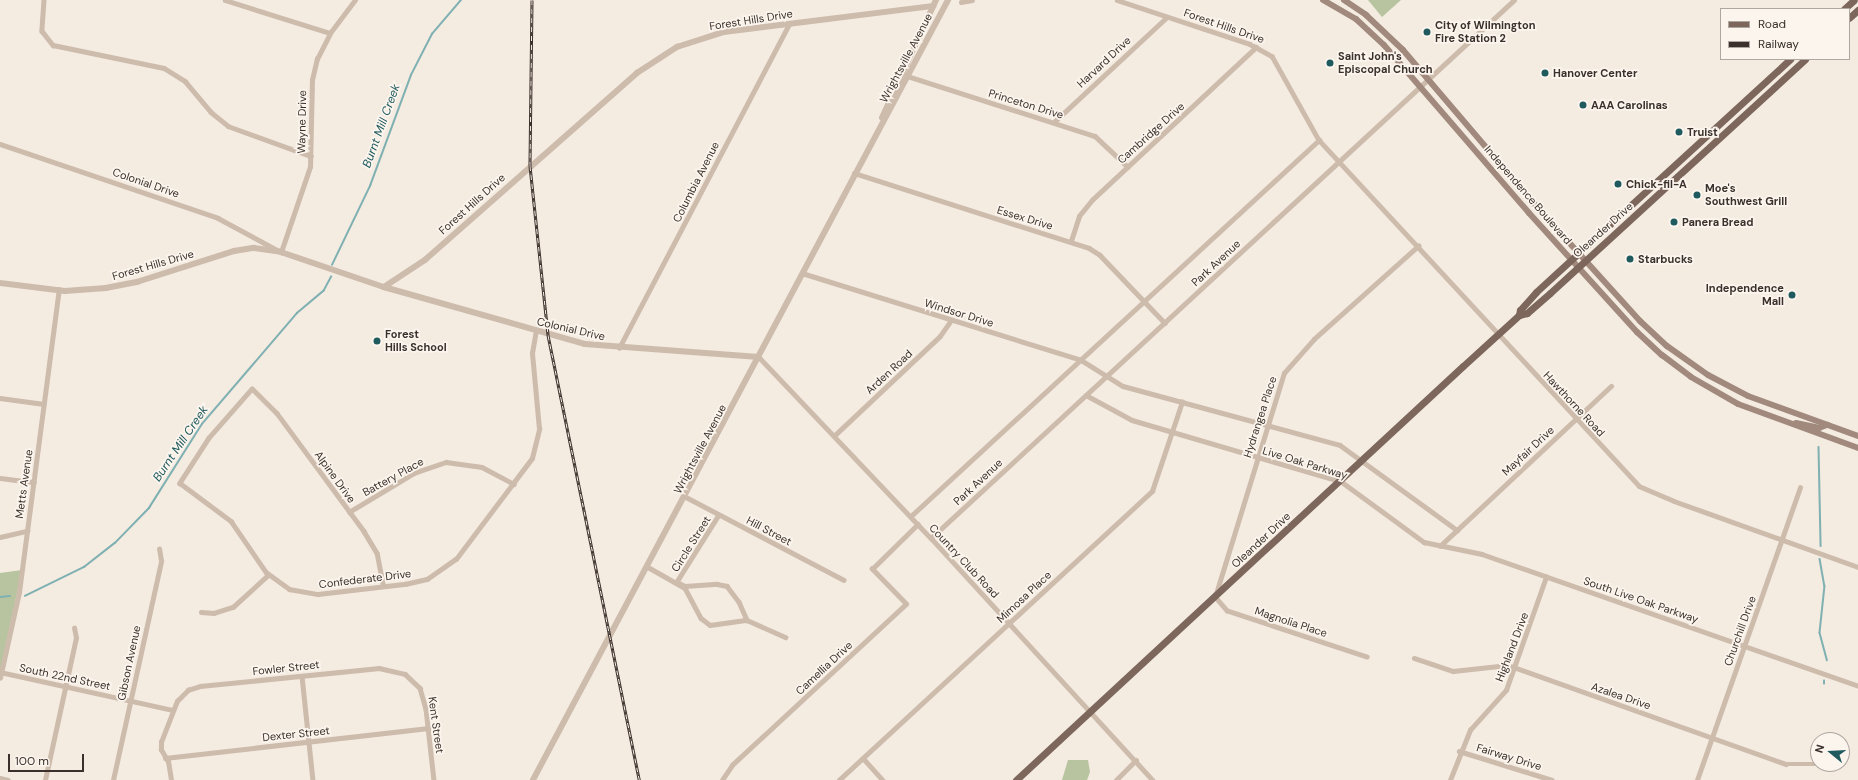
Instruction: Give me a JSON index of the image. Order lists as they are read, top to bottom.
{
  "streets": {
    "main road": ["Independence Boulevard", "Oleander Drive"],
    "street": [
      "Forest Hills Drive",
      "Wrightsville Avenue",
      "Harvard Drive",
      "Princeton Drive",
      "Wayne Drive",
      "Cambridge Drive",
      "Columbia Avenue",
      "Colonial Drive",
      "Essex Drive",
      "Park Avenue",
      "Windsor Drive",
      "Arden Road",
      "Hawthorne Road",
      "Hydrangea Place",
      "Mayfair Drive",
      "Live Oak Parkway",
      "Alpine Drive",
      "Battery Place",
      "Metts Avenue",
      "Hill Street",
      "Circle Street",
      "Country Club Road",
      "Confederate Drive",
      "Mimosa Place",
      "South Live Oak Parkway",
      "Magnolia Place",
      "Churchill Drive",
      "Highland Drive",
      "Gibson Avenue",
      "Fowler Street",
      "Camellia Drive",
      "South 22nd Street",
      "Azalea Drive",
      "Kent Street",
      "Dexter Street",
      "Fairway Drive"
    ]
  },
  "crossings": [
    ["Forest Hills Drive", "Wrightsville Avenue"],
    ["Forest Hills Drive", "Harvard Drive"],
    ["Forest Hills Drive", "Wayne Drive"],
    ["Forest Hills Drive", "Cambridge Drive"],
    ["Forest Hills Drive", "Columbia Avenue"],
    ["Forest Hills Drive", "Colonial Drive"],
    ["Forest Hills Drive", "Park Avenue"],
    ["Forest Hills Drive", "Hawthorne Road"],
    ["Forest Hills Drive", "Metts Avenue"],
    ["Wrightsville Avenue", "Princeton Drive"],
    ["Wrightsville Avenue", "Colonial Drive"],
    ["Wrightsville Avenue", "Essex Drive"],
    ["Wrightsville Avenue", "Windsor Drive"],
    ["Wrightsville Avenue", "Hill Street"],
    ["Wrightsville Avenue", "Country Club Road"],
    ["Harvard Drive", "Princeton Drive"],
    ["Princeton Drive", "Cambridge Drive"],
    ["Wayne Drive", "Colonial Drive"],
    ["Cambridge Drive", "Essex Drive"],
    ["Columbia Avenue", "Colonial Drive"],
    ["Colonial Drive", "Country Club Road"],
    ["Colonial Drive", "Confederate Drive"],
    ["Independence Boulevard", "Oleander Drive"],
    ["Independence Boulevard", "Park Avenue"],
    ["Essex Drive", "Park Avenue"],
    ["Oleander Drive", "Hawthorne Road"],
    ["Oleander Drive", "Hydrangea Place"],
    ["Oleander Drive", "Live Oak Parkway"],
    ["Oleander Drive", "Country Club Road"],
    ["Oleander Drive", "Magnolia Place"],
    ["Park Avenue", "Windsor Drive"],
    ["Park Avenue", "Hawthorne Road"],
    ["Park Avenue", "Live Oak Parkway"],
    ["Park Avenue", "Country Club Road"],
    ["Windsor Drive", "Arden Road"],
    ["Arden Road", "Country Club Road"],
    ["Hawthorne Road", "Hydrangea Place"],
    ["Hawthorne Road", "Mayfair Drive"],
    ["Hawthorne Road", "Churchill Drive"],
    ["Hydrangea Place", "Live Oak Parkway"],
    ["Hydrangea Place", "Magnolia Place"],
    ["Live Oak Parkway", "Mimosa Place"],
    ["Live Oak Parkway", "South Live Oak Parkway"],
    ["Alpine Drive", "Battery Place"],
    ["Alpine Drive", "Confederate Drive"],
    ["Battery Place", "Confederate Drive"],
    ["Metts Avenue", "South 22nd Street"],
    ["Hill Street", "Circle Street"],
    ["Country Club Road", "Mimosa Place"],
    ["Country Club Road", "Camellia Drive"],
    ["South Live Oak Parkway", "Churchill Drive"],
    ["South Live Oak Parkway", "Highland Drive"],
    ["Churchill Drive", "Azalea Drive"],
    ["Highland Drive", "Azalea Drive"],
    ["Highland Drive", "Fairway Drive"],
    ["Gibson Avenue", "South 22nd Street"],
    ["Fowler Street", "South 22nd Street"],
    ["Fowler Street", "Kent Street"],
    ["Fowler Street", "Dexter Street"],
    ["Kent Street", "Dexter Street"]
  ],
  "water": ["Burnt Mill Creek"],
  "places": [
    "City of Wilmington Fire Station 2",
    "Saint John's Episcopal Church",
    "Hanover Center",
    "AAA Carolinas",
    "Truist",
    "Chick-fil-A",
    "Moe's Southwest Grill",
    "Panera Bread",
    "Starbucks",
    "Independence Mall",
    "Forest Hills School"
  ],
  "legend": ["Road", "Railway"],
  "scale_bar": "100 m",
  "north": "left"
}
